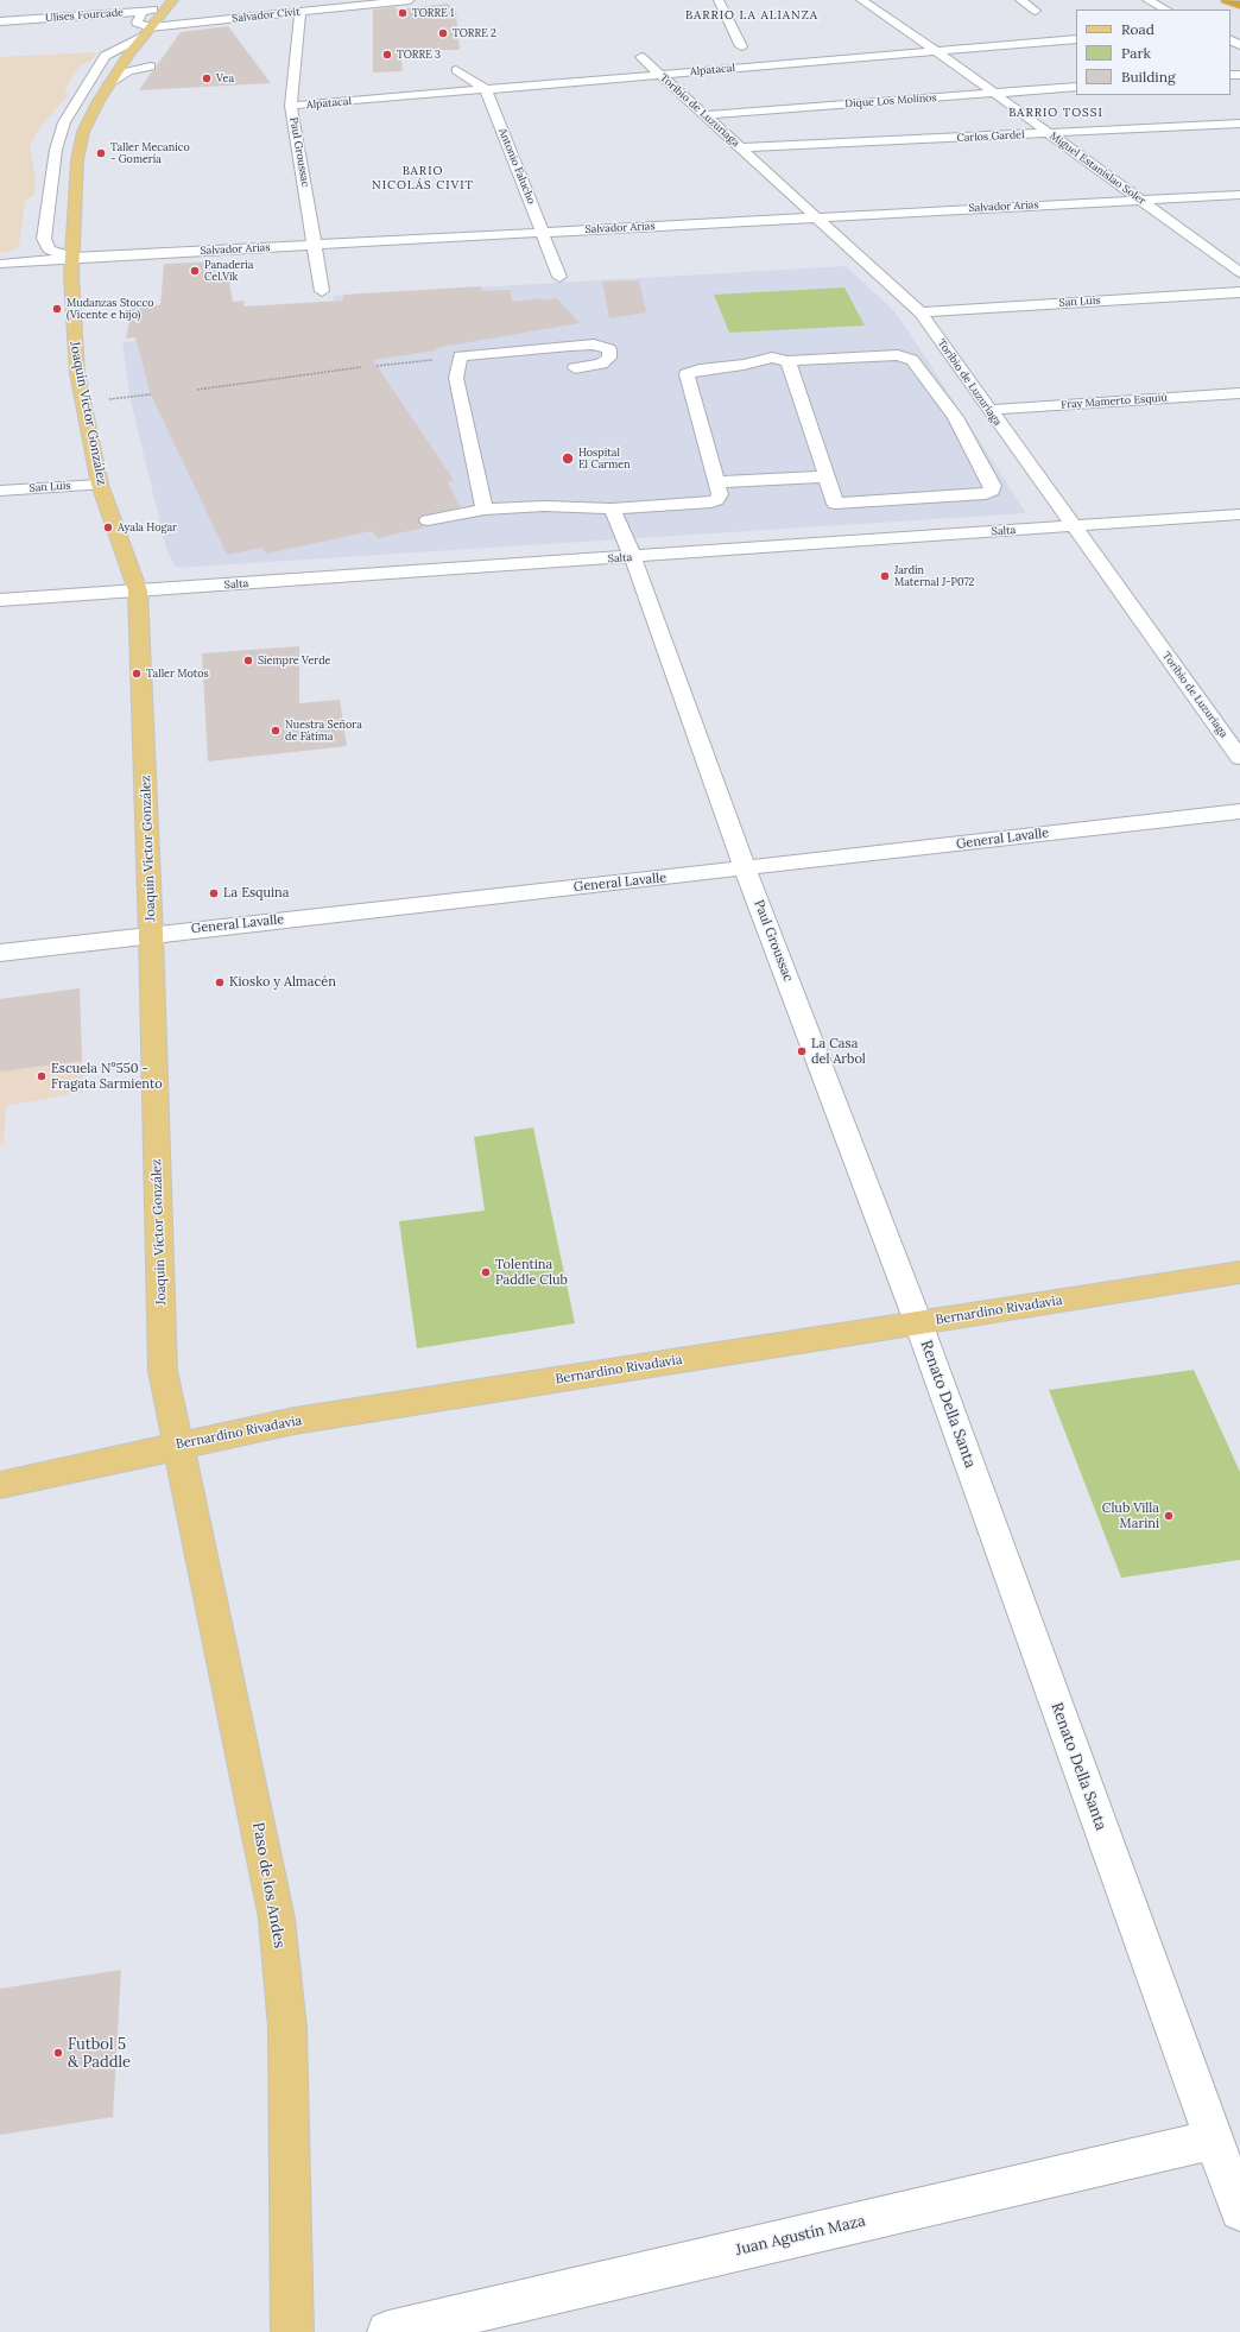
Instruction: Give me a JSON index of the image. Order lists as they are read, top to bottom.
{
  "streets": {
    "main road": ["Joaquín Víctor González", "Bernardino Rivadavia", "Paso de los Andes"],
    "street": [
      "Ulises Fourcade",
      "Salvador Civit",
      "Alpatacal",
      "Dique Los Molinos",
      "Toribio de Luzuriaga",
      "Carlos Gardel",
      "Paul Groussac",
      "Antonio Falucho",
      "Miguel Estanislao Soler",
      "Salvador Arias",
      "San Luis",
      "Fray Mamerto Esquiú",
      "Salta",
      "General Lavalle",
      "Renato Della Santa",
      "Juan Agustín Maza"
    ]
  },
  "crossings": [
    ["Ulises Fourcade", "Joaquín Víctor González"],
    ["Salvador Civit", "Paul Groussac"],
    ["Salvador Civit", "Joaquín Víctor González"],
    ["Alpatacal", "Toribio de Luzuriaga"],
    ["Alpatacal", "Paul Groussac"],
    ["Alpatacal", "Antonio Falucho"],
    ["Alpatacal", "Miguel Estanislao Soler"],
    ["Dique Los Molinos", "Toribio de Luzuriaga"],
    ["Dique Los Molinos", "Miguel Estanislao Soler"],
    ["Toribio de Luzuriaga", "Carlos Gardel"],
    ["Toribio de Luzuriaga", "Salvador Arias"],
    ["Toribio de Luzuriaga", "San Luis"],
    ["Toribio de Luzuriaga", "Fray Mamerto Esquiú"],
    ["Toribio de Luzuriaga", "Salta"],
    ["Carlos Gardel", "Miguel Estanislao Soler"],
    ["Paul Groussac", "Salvador Arias"],
    ["Paul Groussac", "Salta"],
    ["Paul Groussac", "General Lavalle"],
    ["Paul Groussac", "Bernardino Rivadavia"],
    ["Paul Groussac", "Renato Della Santa"],
    ["Antonio Falucho", "Salvador Arias"],
    ["Miguel Estanislao Soler", "Salvador Arias"],
    ["Salvador Arias", "Joaquín Víctor González"],
    ["San Luis", "Joaquín Víctor González"],
    ["Joaquín Víctor González", "Salta"],
    ["Joaquín Víctor González", "General Lavalle"],
    ["Joaquín Víctor González", "Bernardino Rivadavia"],
    ["Joaquín Víctor González", "Paso de los Andes"],
    ["Bernardino Rivadavia", "Renato Della Santa"],
    ["Bernardino Rivadavia", "Paso de los Andes"],
    ["Renato Della Santa", "Juan Agustín Maza"]
  ],
  "districts": ["BARRIO LA ALIANZA", "BARRIO TOSSI", "BARIO NICOLÁS CIVIT"],
  "places": [
    "TORRE 1",
    "TORRE 2",
    "TORRE 3",
    "Vea",
    "Taller Mecanico - Gomería",
    "Panaderia Cel.Vik",
    "Mudanzas Stocco (Vicente e hijo)",
    "Hospital El Carmen",
    "Ayala Hogar",
    "Jardín Maternal J-P072",
    "Siempre Verde",
    "Taller Motos",
    "Nuestra Señora de Fátima",
    "La Esquina",
    "Kiosko y Almacén",
    "La Casa del Arbol",
    "Escuela N°550 - Fragata Sarmiento",
    "Tolentina Paddle Club",
    "Club Villa Marini",
    "Futbol 5 & Paddle"
  ],
  "legend": ["Road", "Park", "Building"]
}
